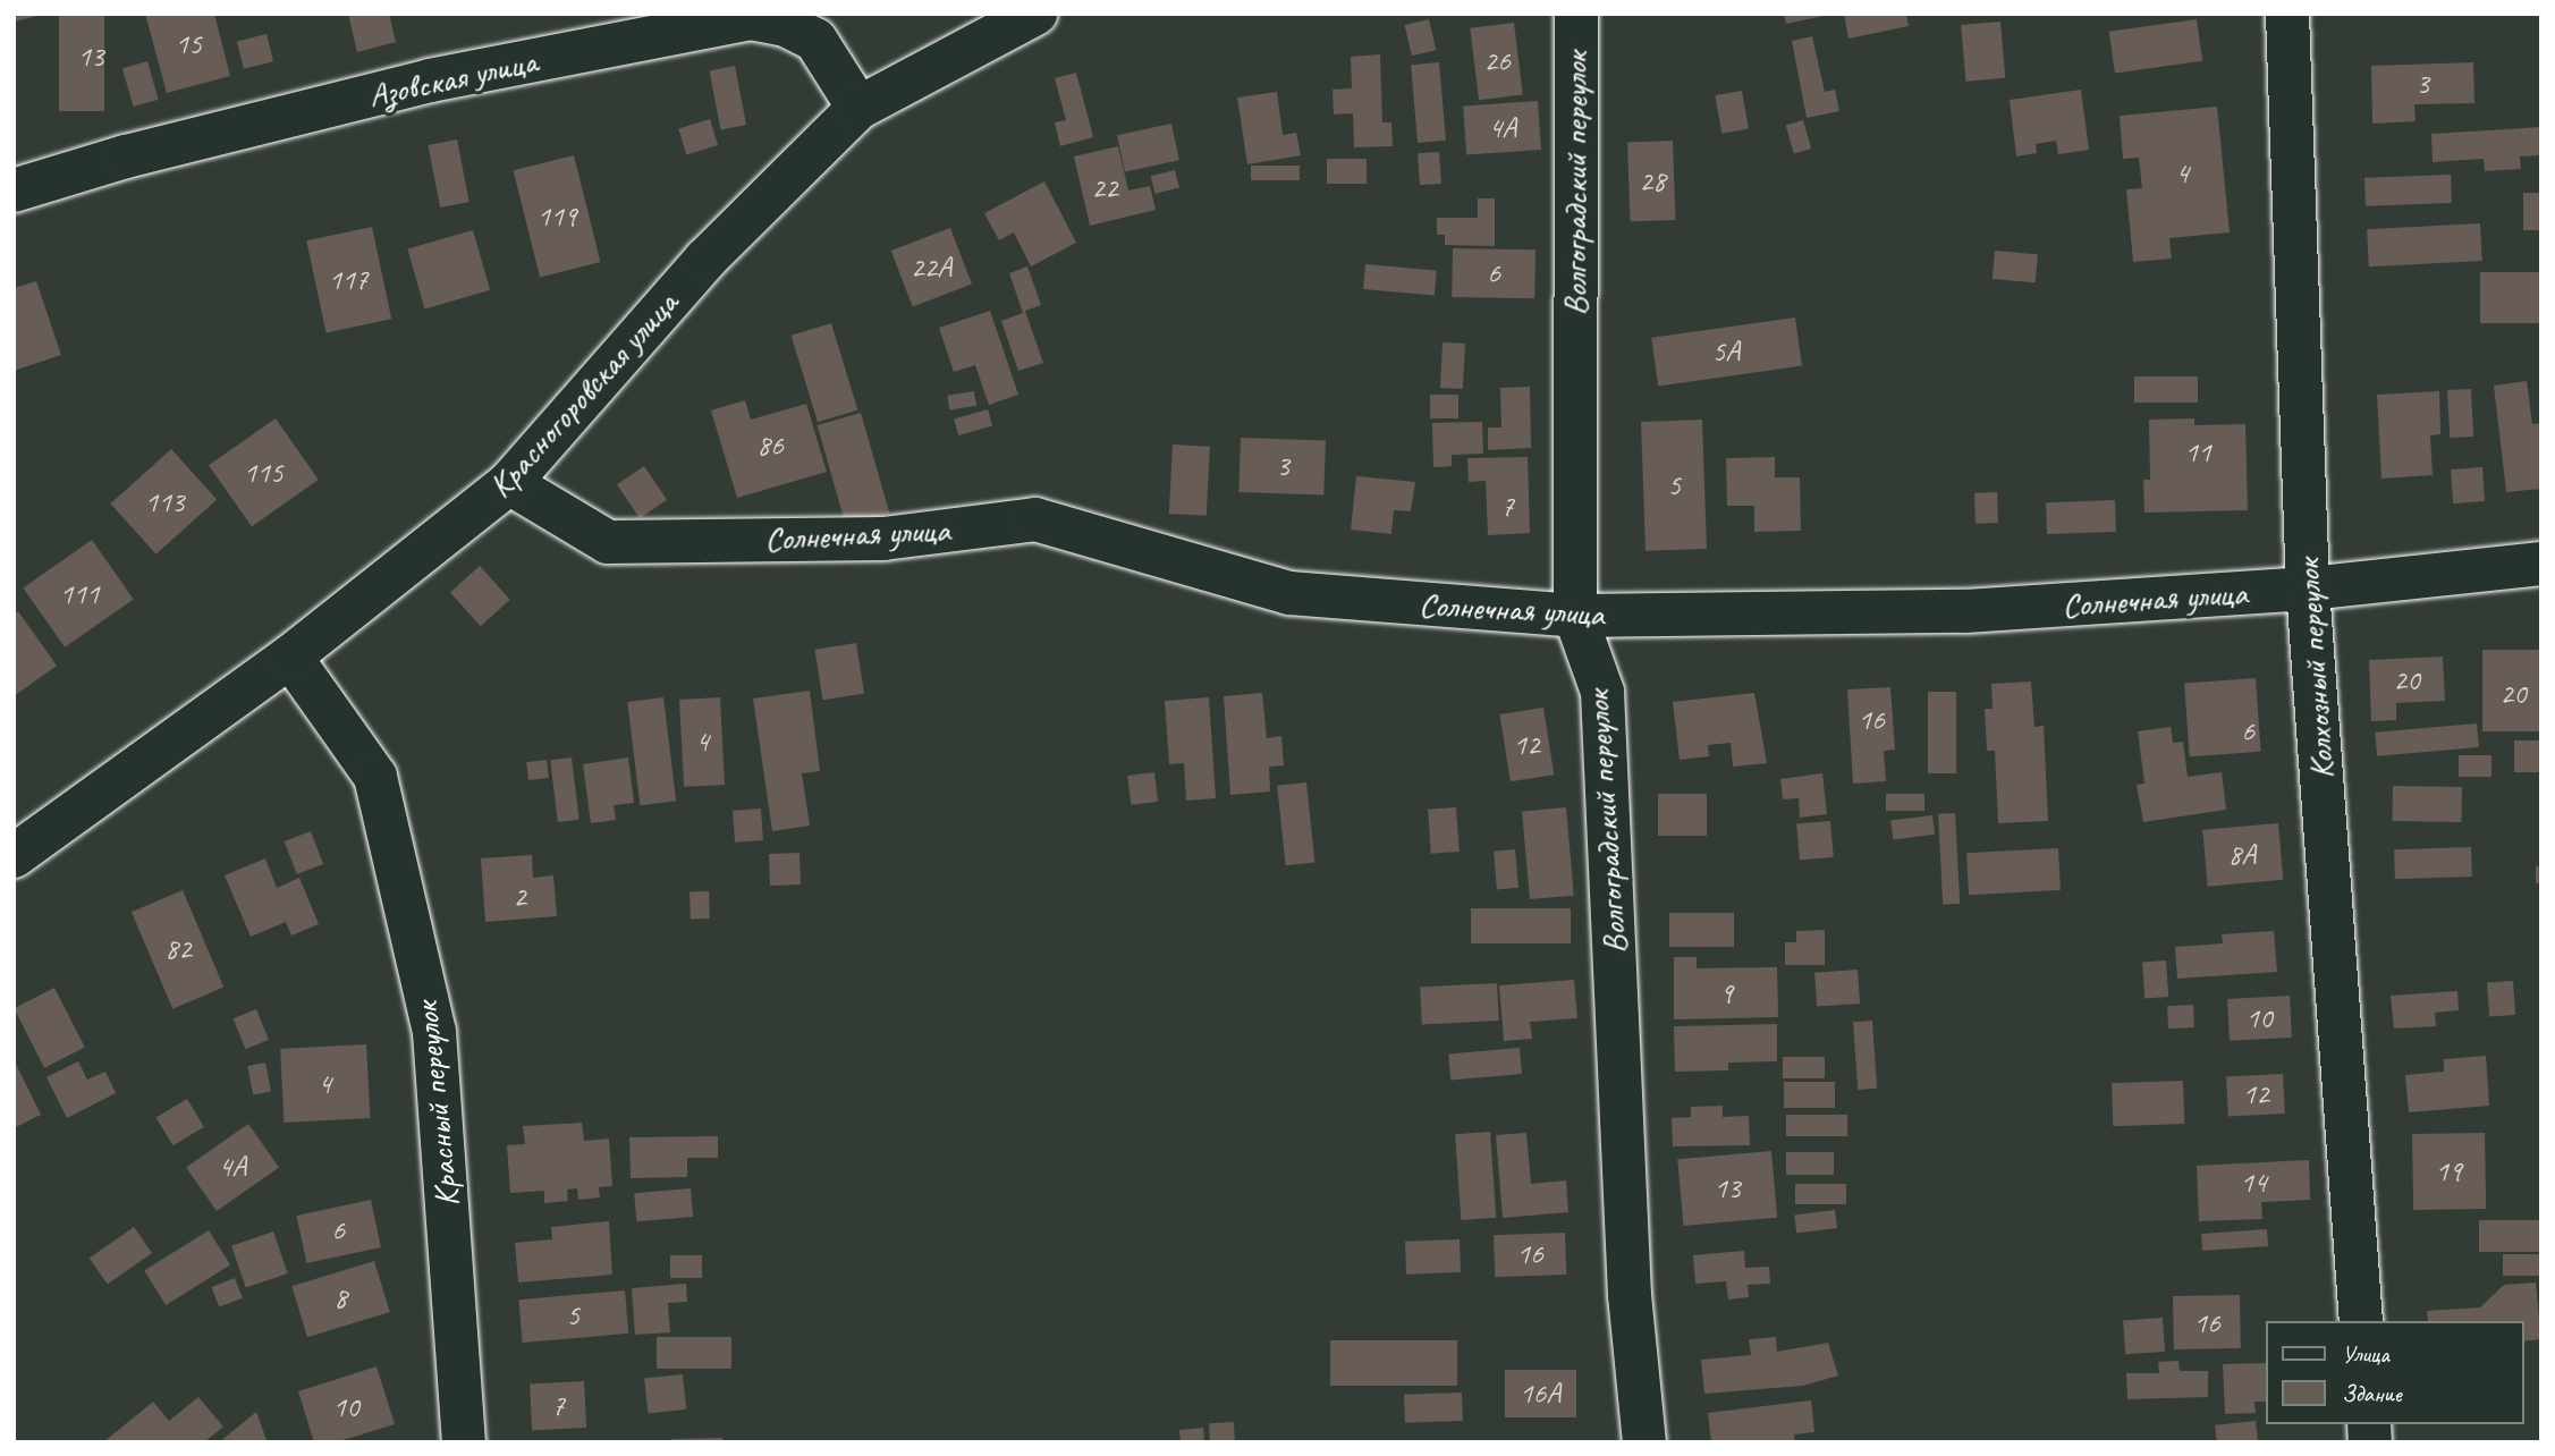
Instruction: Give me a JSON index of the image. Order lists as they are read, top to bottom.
{
  "streets": {
    "street": [
      "Азовская улица",
      "Волгоградский переулок",
      "Красногоровская улица",
      "Солнечная улица",
      "Колхозный переулок",
      "Красный переулок"
    ]
  },
  "crossings": [
    ["Азовская улица", "Красногоровская улица"],
    ["Волгоградский переулок", "Солнечная улица"],
    ["Красногоровская улица", "Солнечная улица"],
    ["Красногоровская улица", "Красный переулок"],
    ["Солнечная улица", "Колхозный переулок"]
  ],
  "house_numbers": [
    "15",
    "13",
    "26",
    "3",
    "4А",
    "4",
    "28",
    "22",
    "119",
    "22А",
    "6",
    "117",
    "5А",
    "86",
    "11",
    "3",
    "115",
    "5",
    "113",
    "7",
    "111",
    "20",
    "20",
    "16",
    "6",
    "4",
    "12",
    "8А",
    "2",
    "82",
    "9",
    "10",
    "4",
    "12",
    "4А",
    "19",
    "14",
    "13",
    "6",
    "16",
    "8",
    "5",
    "16",
    "16А",
    "7",
    "10"
  ],
  "legend": ["Улица", "Здание"]
}
